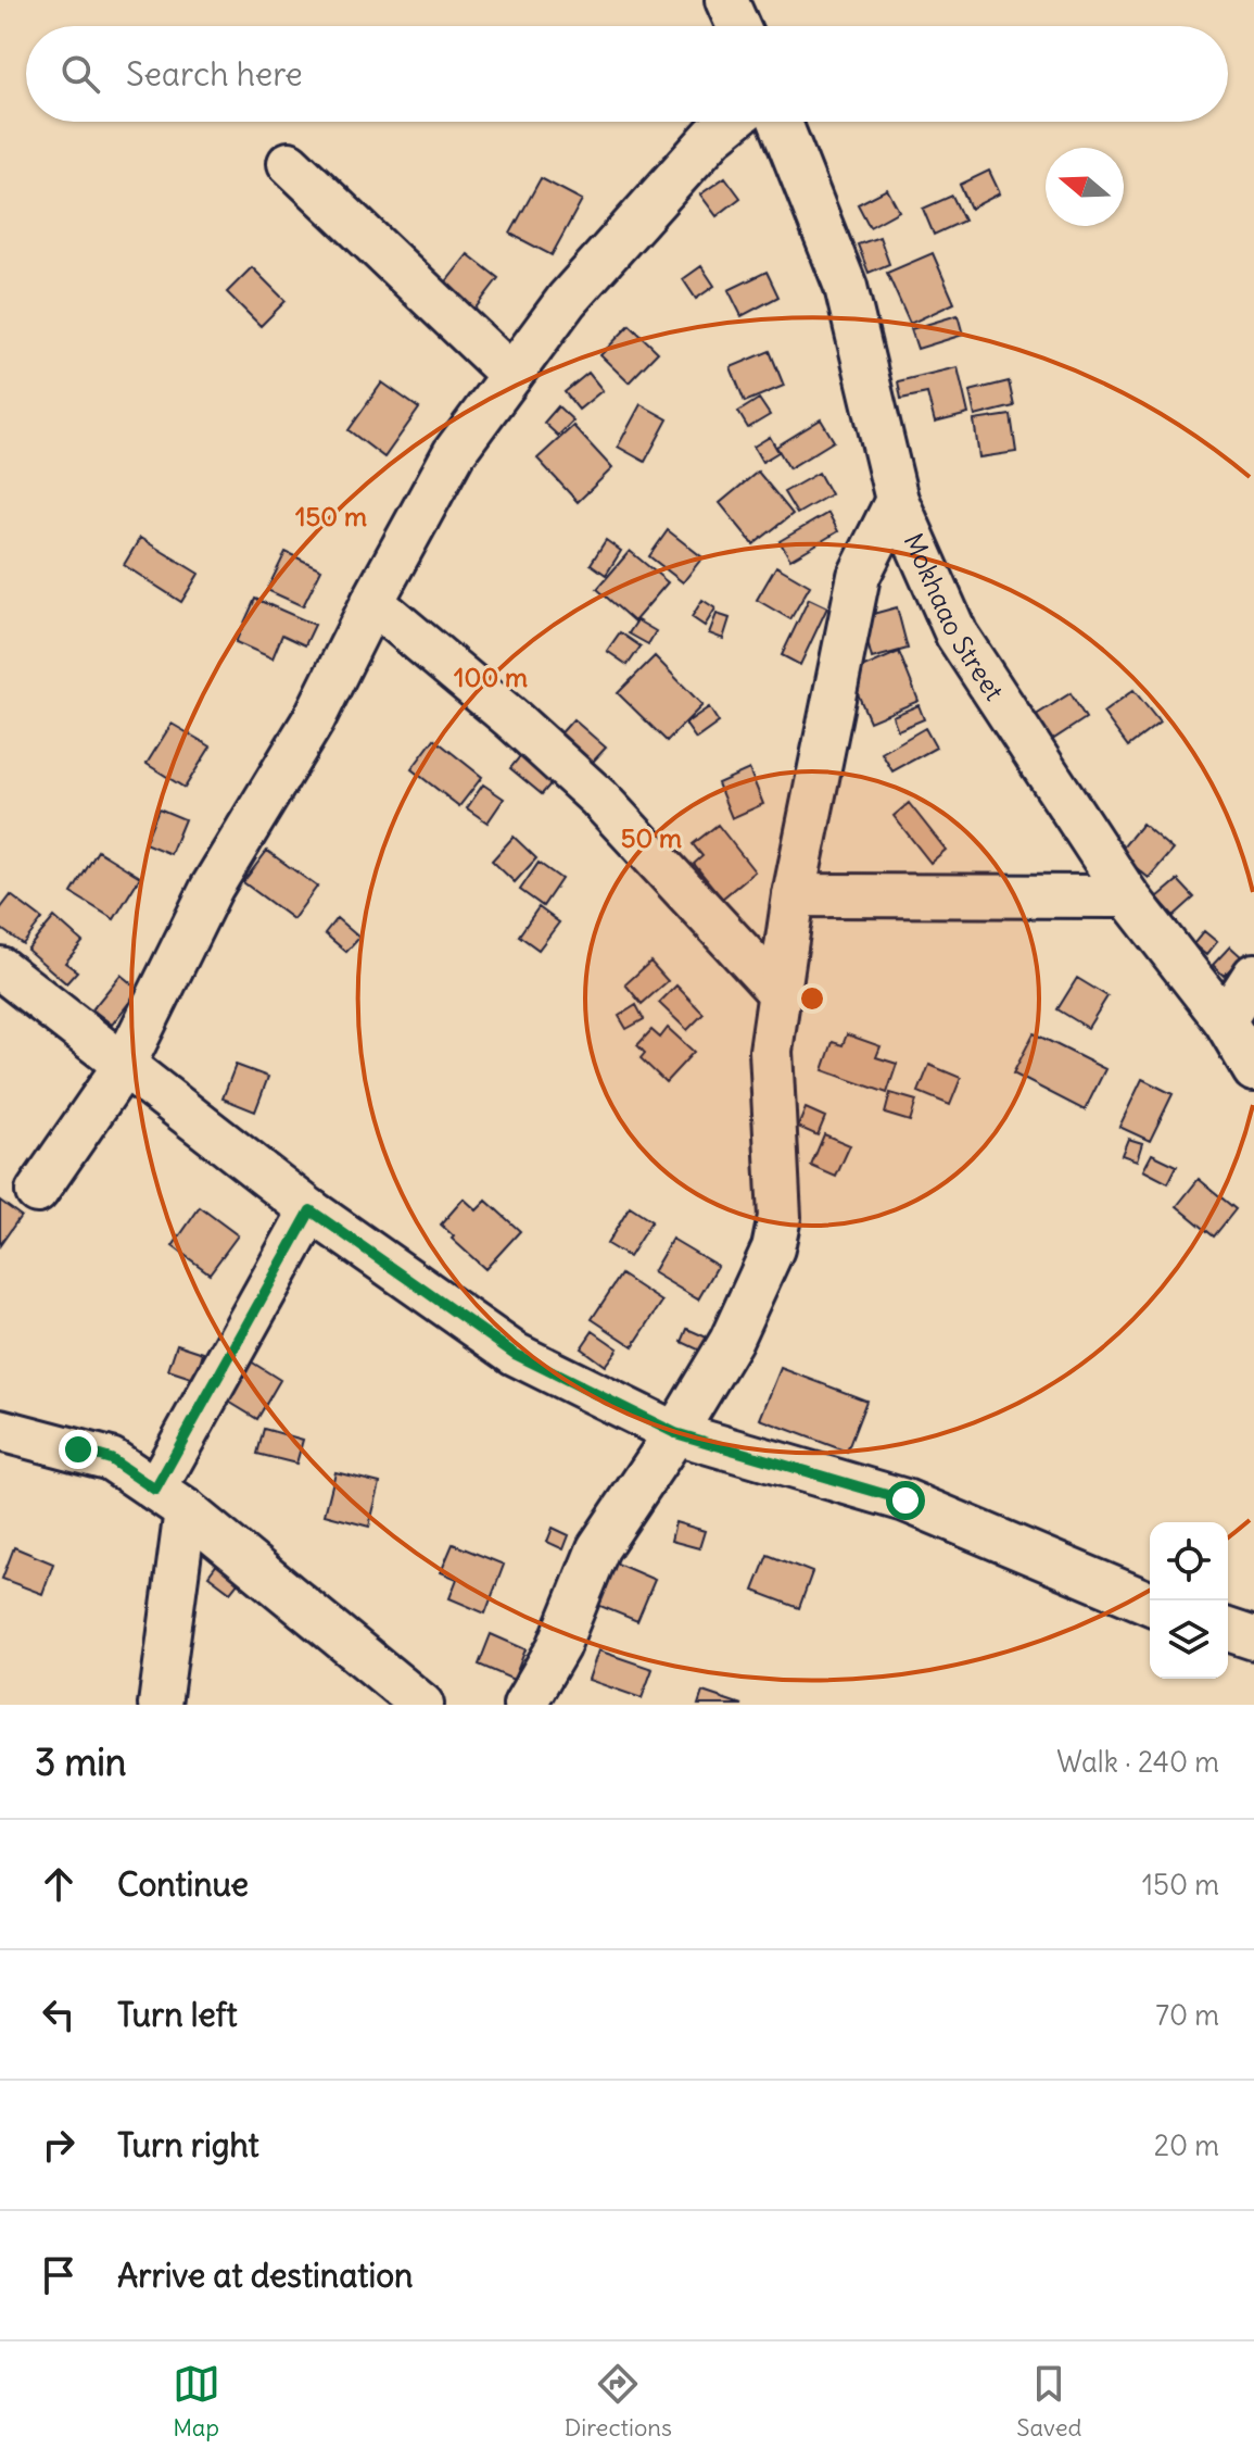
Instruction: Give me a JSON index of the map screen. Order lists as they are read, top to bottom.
{
  "streets": {
    "street": ["Mokhaao Street"]
  },
  "north": "left",
  "page": {
    "search": "Search here",
    "heading": ["3 min", "Walk · 240 m"],
    "list": [
      ["Continue", "150 m"],
      ["Turn left", "70 m"],
      ["Turn right", "20 m"],
      "Arrive at destination"
    ],
    "nav": ["Map", "Directions", "Saved"]
  },
  "rings": ["150 m", "100 m", "50 m"]
}
